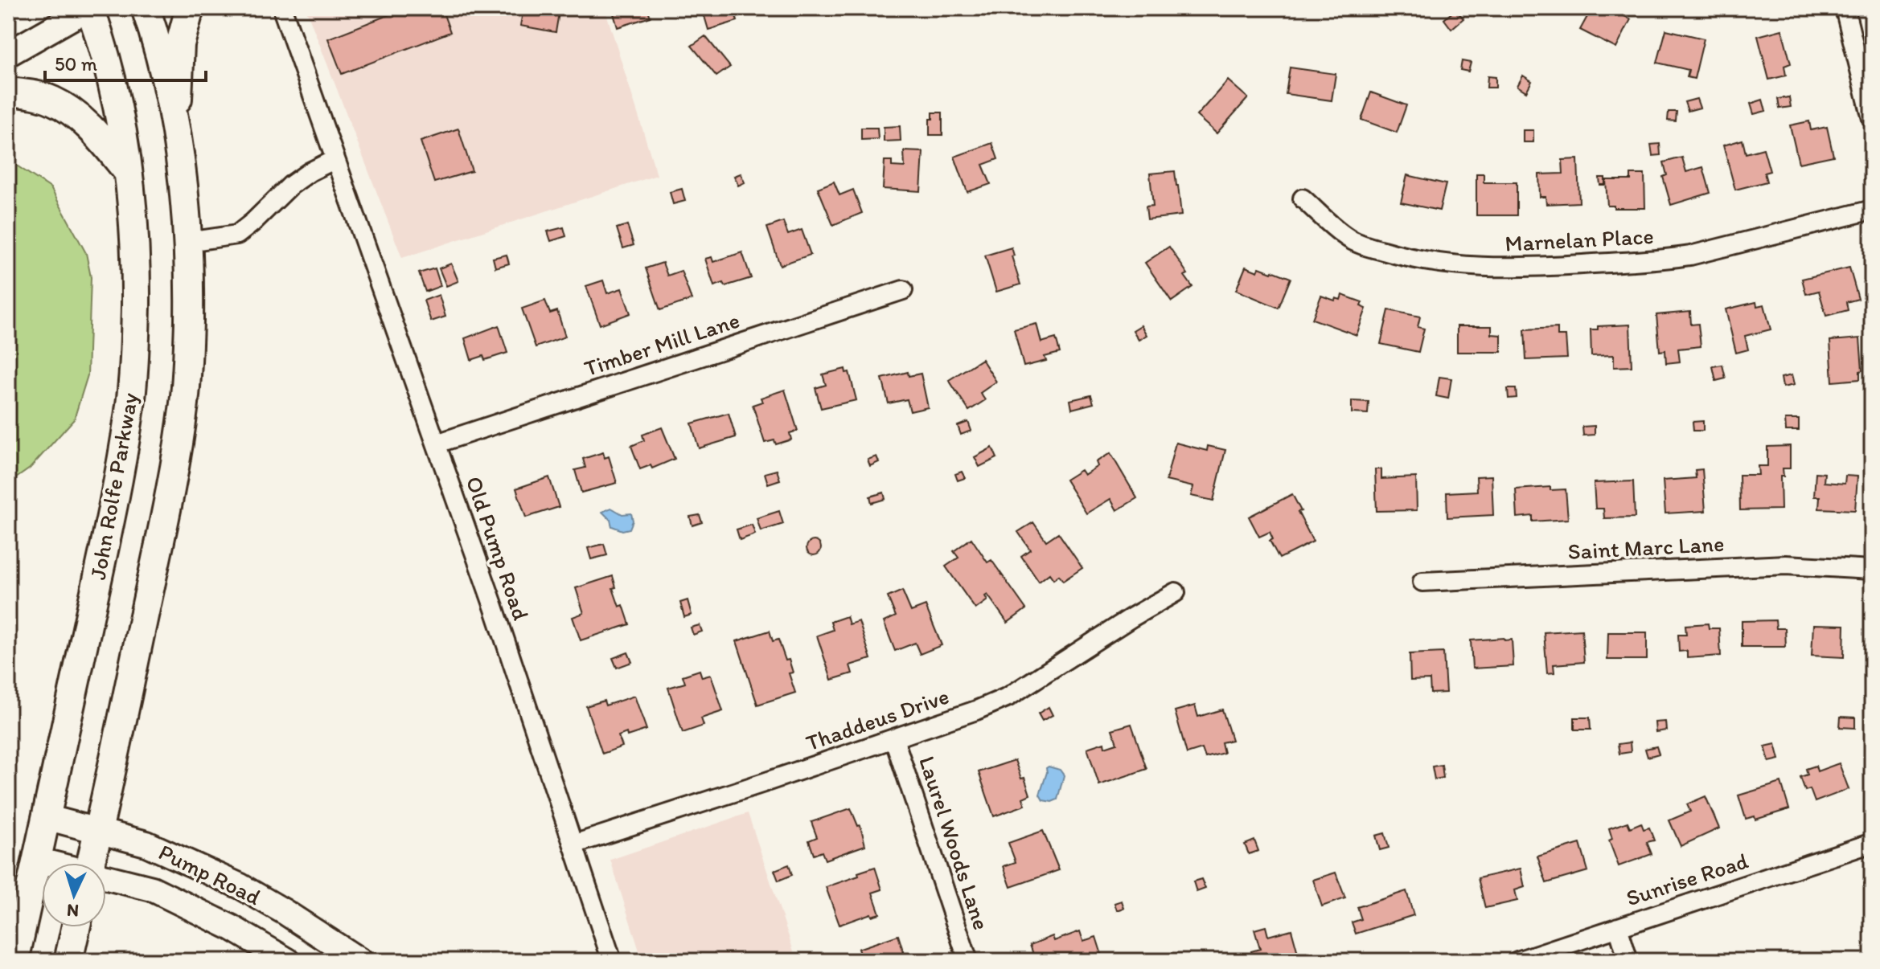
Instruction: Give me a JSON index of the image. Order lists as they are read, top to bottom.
{
  "streets": {
    "main road": ["John Rolfe Parkway", "Pump Road"],
    "street": [
      "Marnelan Place",
      "Timber Mill Lane",
      "Saint Marc Lane",
      "Old Pump Road",
      "Thaddeus Drive",
      "Laurel Woods Lane",
      "Sunrise Road"
    ]
  },
  "crossings": [
    ["Timber Mill Lane", "Old Pump Road"],
    ["John Rolfe Parkway", "Pump Road"],
    ["Old Pump Road", "Thaddeus Drive"],
    ["Thaddeus Drive", "Laurel Woods Lane"]
  ],
  "scale_bar": "50 m",
  "north": "bottom"
}
